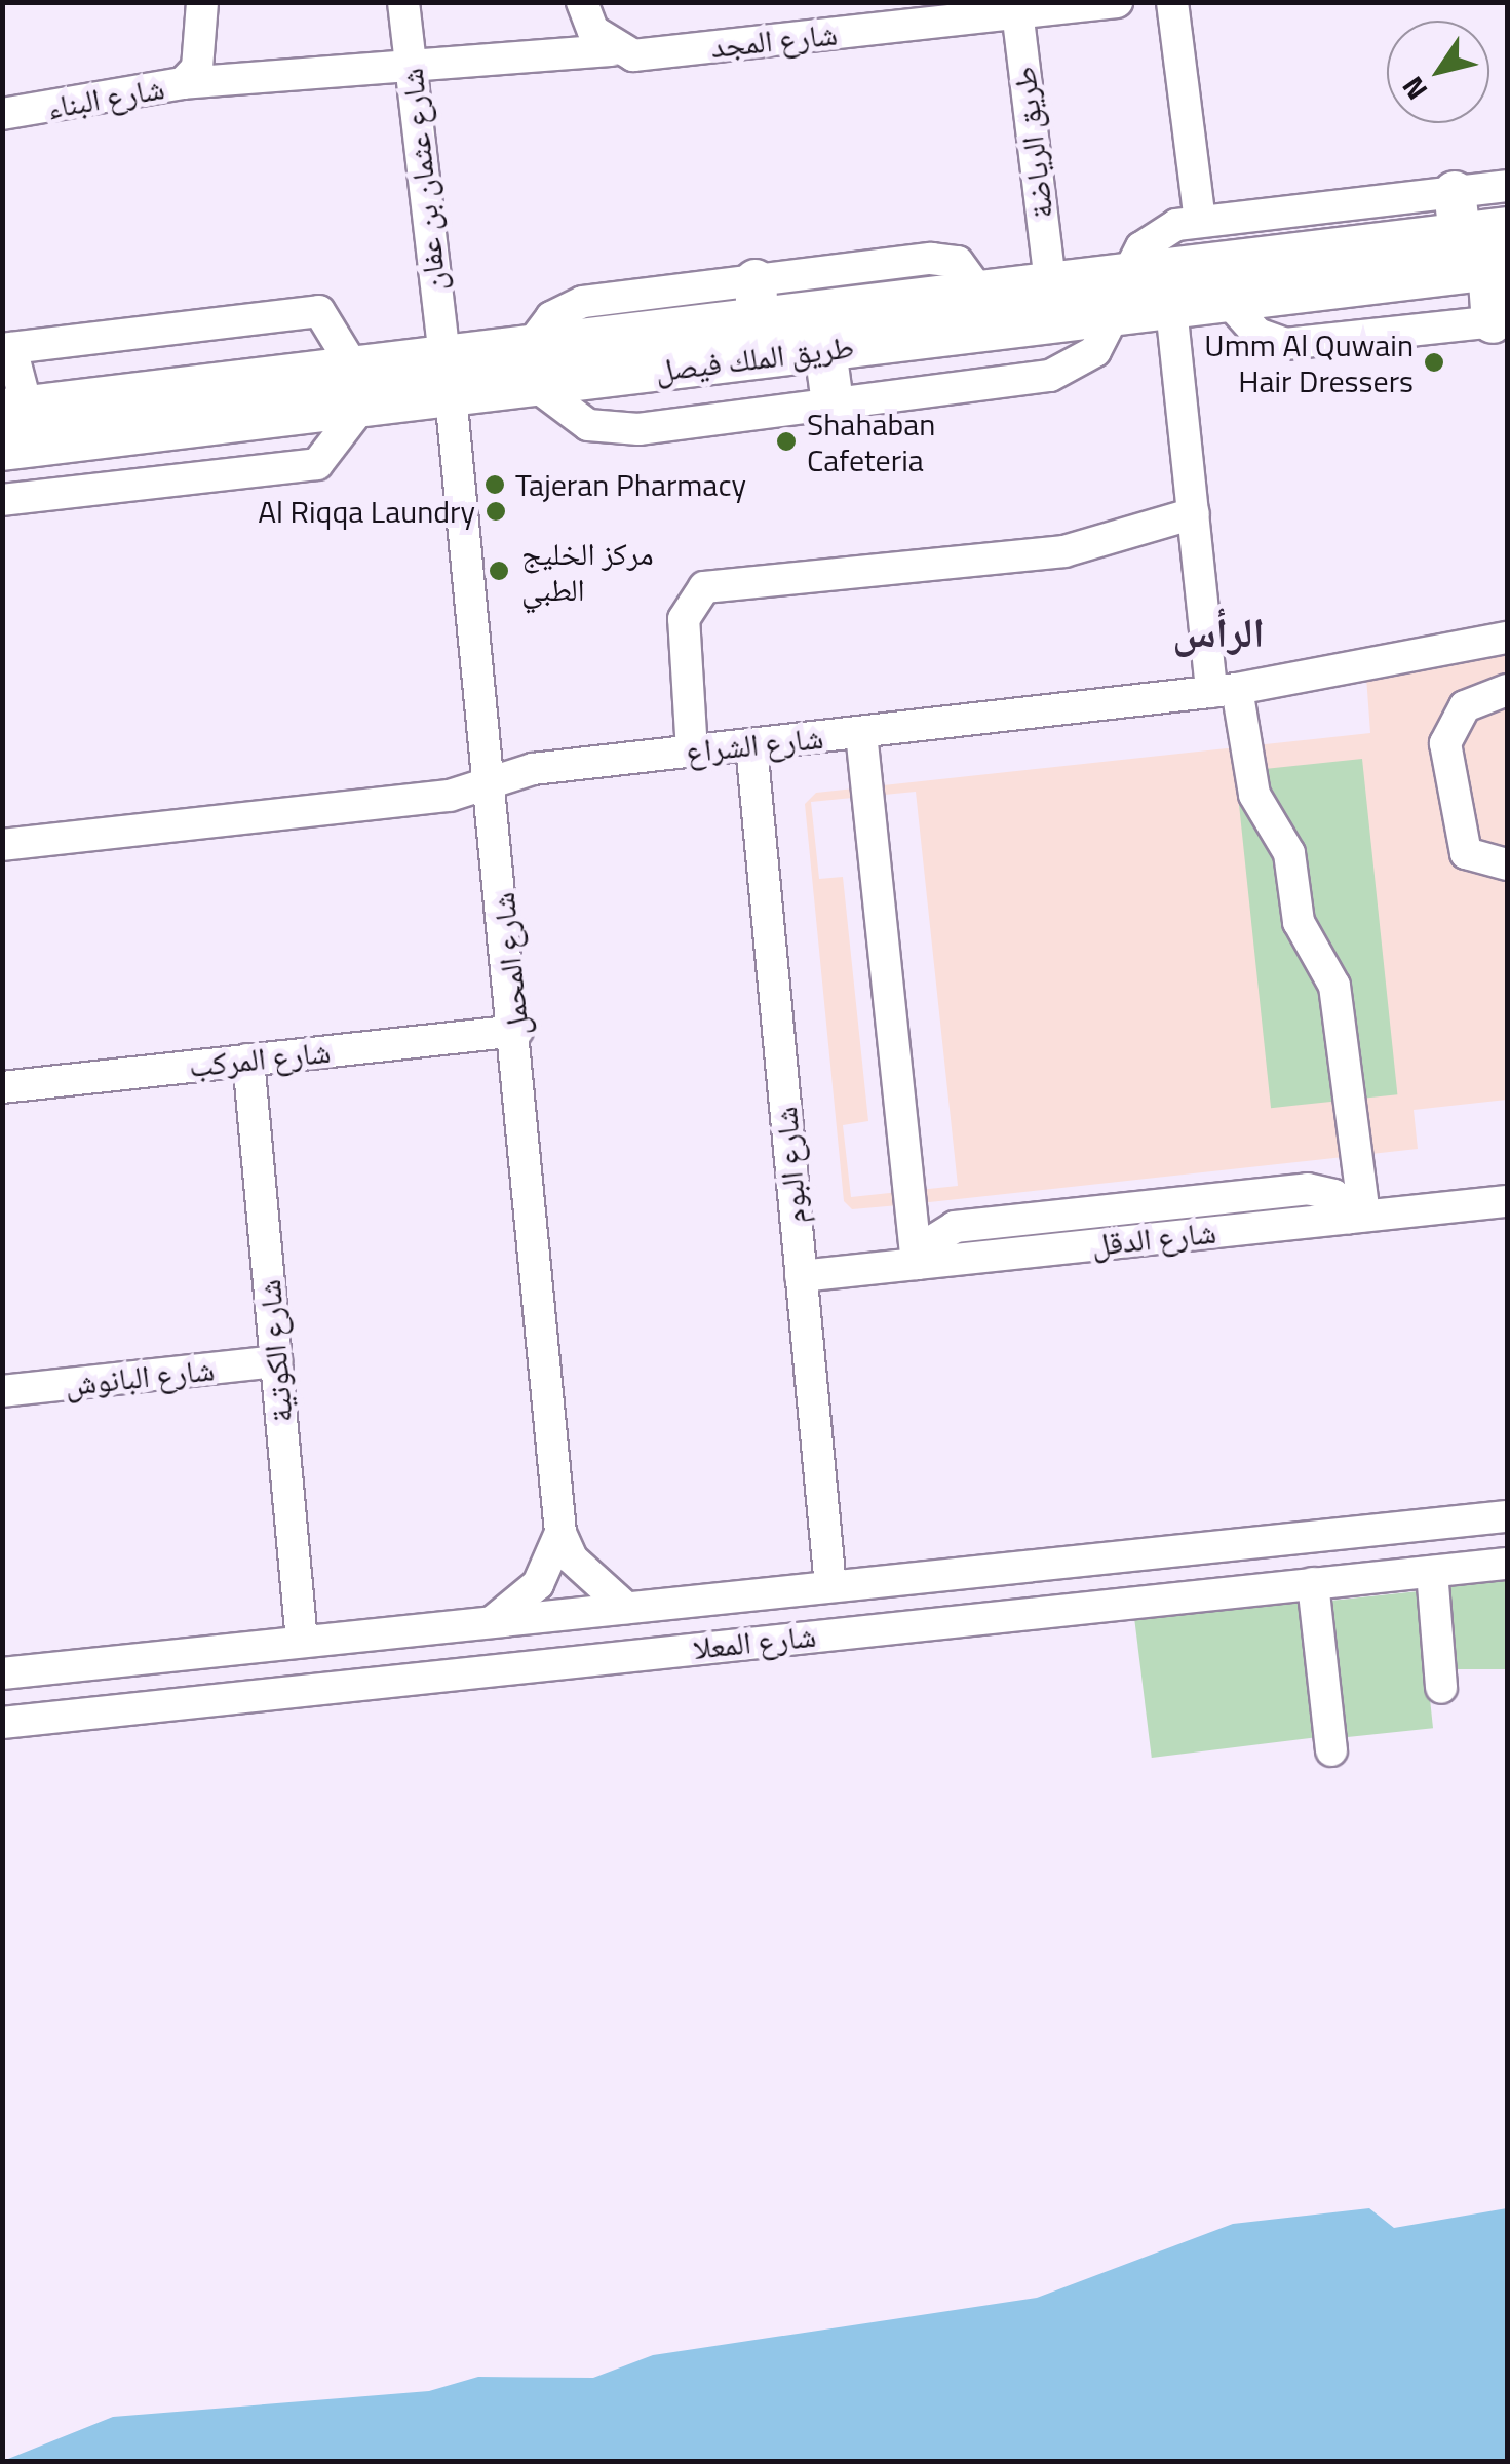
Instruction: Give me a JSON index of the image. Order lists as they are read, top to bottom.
{
  "streets": {
    "main road": ["طريق الملك فيصل"],
    "street": [
      "شارع المجد",
      "شارع البناء",
      "طريق الرياضة",
      "شارع عثمان بن عفان",
      "شارع الشراع",
      "شارع المحمل",
      "شارع المركب",
      "شارع البوم",
      "شارع الدقل",
      "شارع الكوتية",
      "شارع البانوش",
      "شارع المعلا"
    ]
  },
  "crossings": [
    ["شارع المجد", "شارع البناء"],
    ["شارع المجد", "طريق الرياضة"],
    ["شارع المجد", "شارع عثمان بن عفان"],
    ["طريق الرياضة", "طريق الملك فيصل"],
    ["شارع عثمان بن عفان", "طريق الملك فيصل"],
    ["شارع عثمان بن عفان", "شارع المحمل"],
    ["طريق الملك فيصل", "شارع المحمل"],
    ["شارع الشراع", "شارع المحمل"],
    ["شارع الشراع", "شارع البوم"],
    ["شارع المحمل", "شارع المركب"],
    ["شارع المحمل", "شارع المعلا"],
    ["شارع المركب", "شارع الكوتية"],
    ["شارع البوم", "شارع الدقل"],
    ["شارع البوم", "شارع المعلا"],
    ["شارع الكوتية", "شارع البانوش"],
    ["شارع الكوتية", "شارع المعلا"]
  ],
  "districts": ["الرأس"],
  "places": [
    "Umm Al Quwain Hair Dressers",
    "Shahaban Cafeteria",
    "Tajeran Pharmacy",
    "Al Riqqa Laundry",
    "مركز الخليج الطبي"
  ],
  "north": "bottom left"
}
